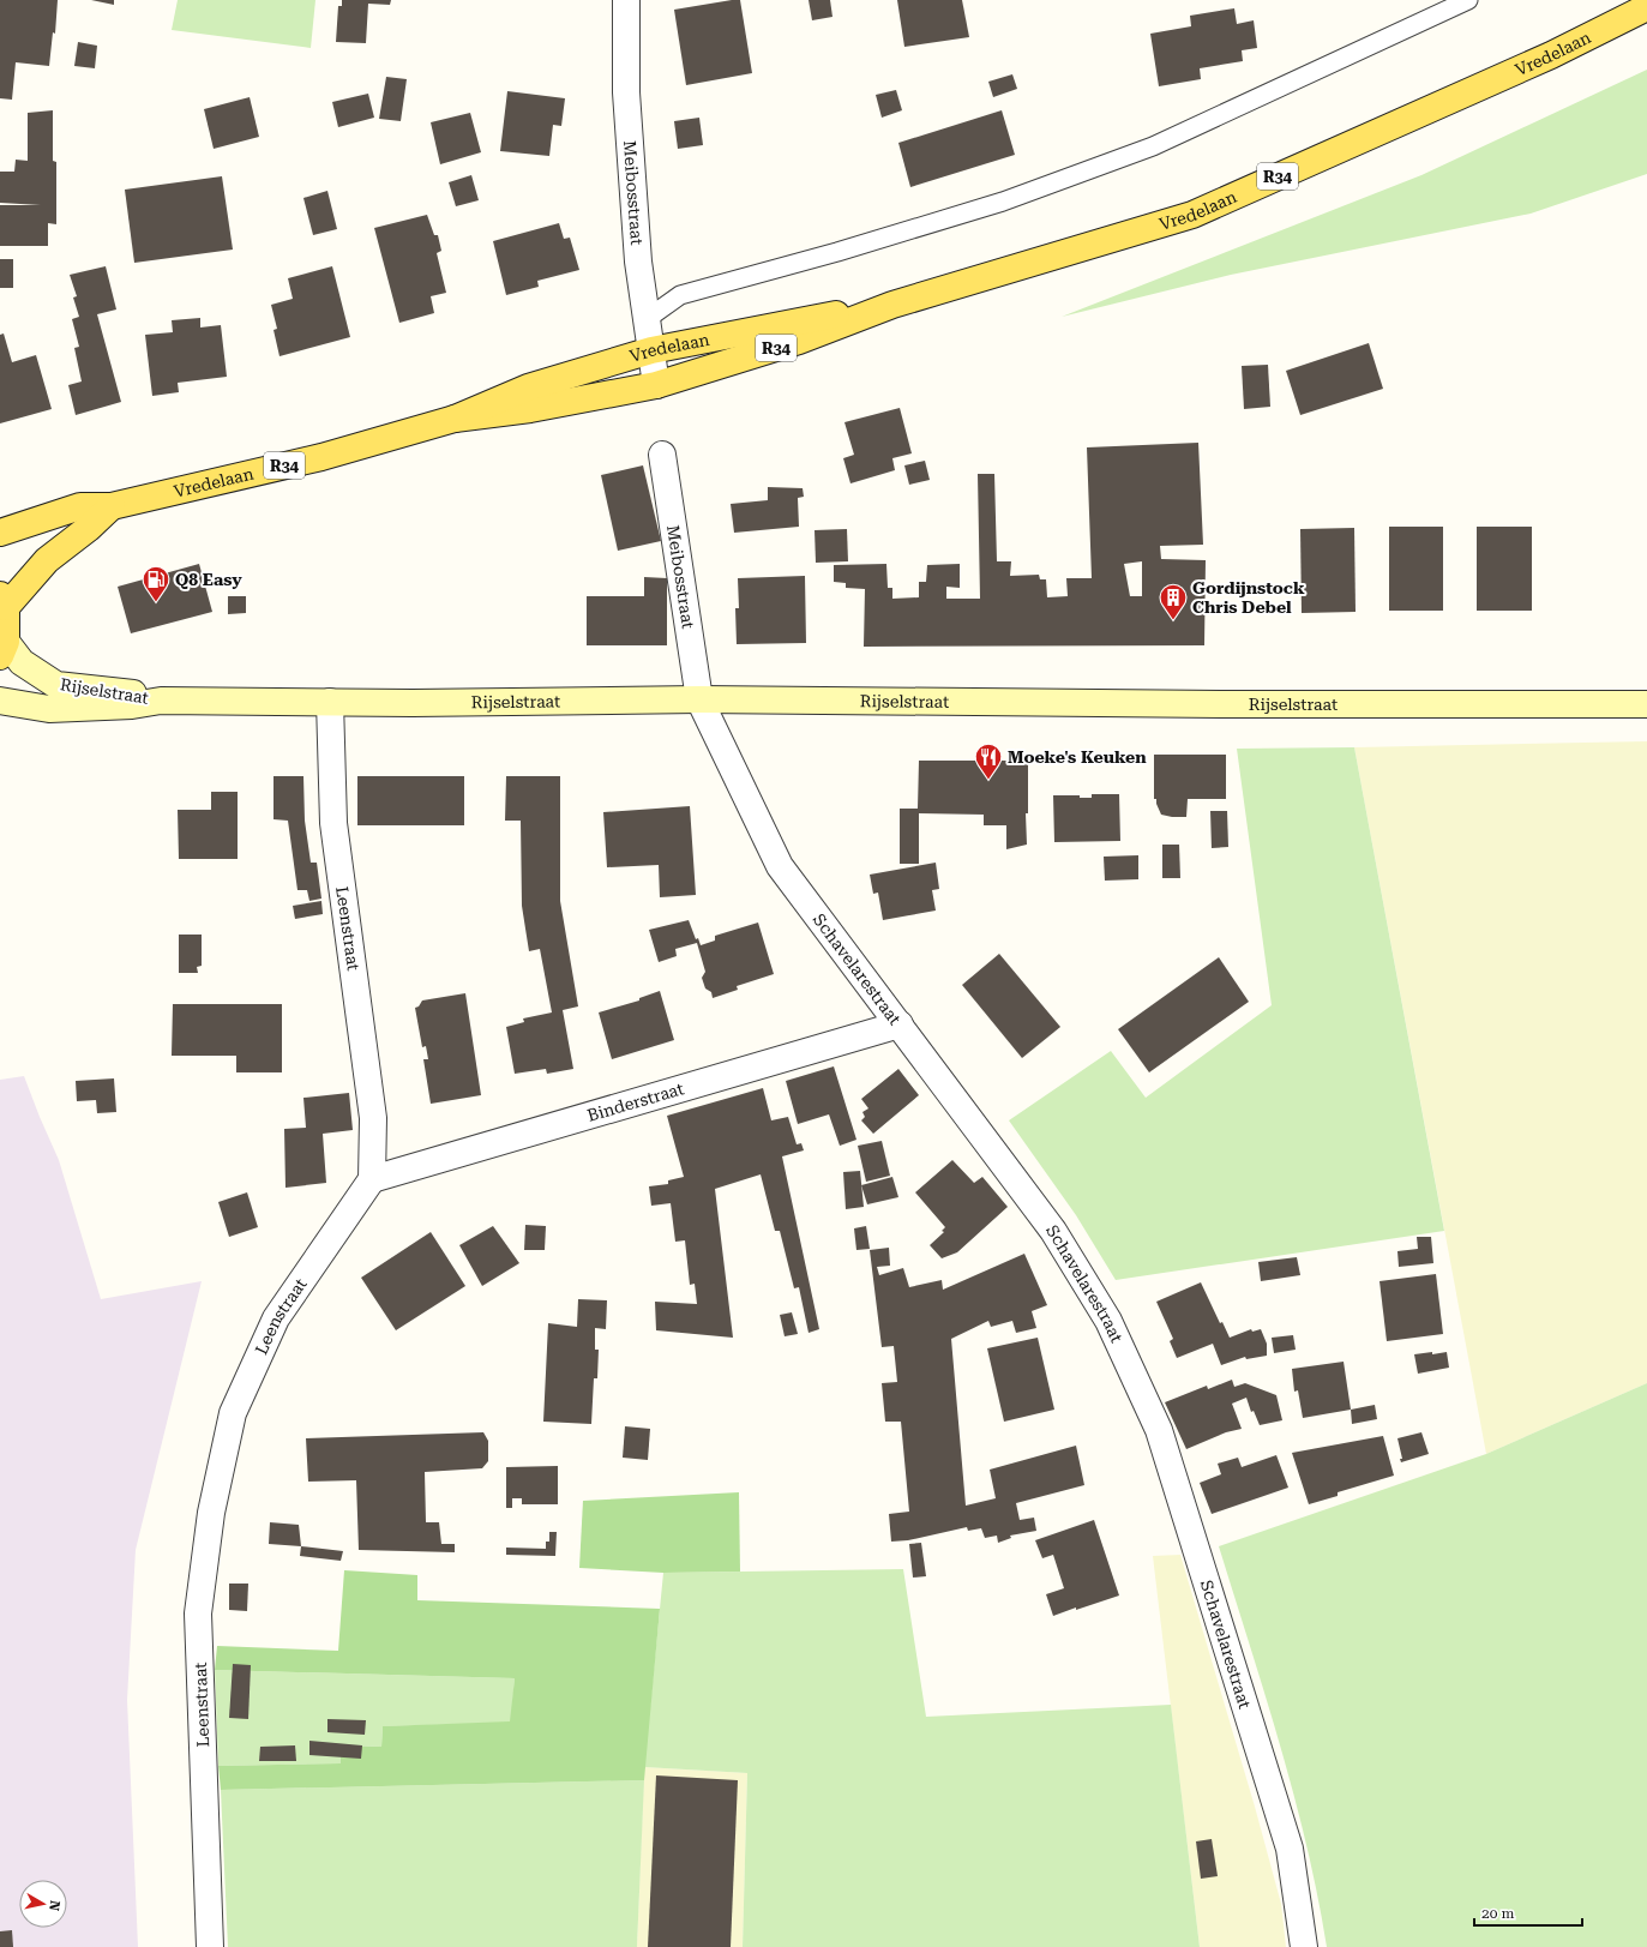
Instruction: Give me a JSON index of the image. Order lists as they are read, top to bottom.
{
  "streets": {
    "main road": ["Vredelaan", "R34"],
    "street": [
      "Meibosstraat",
      "Rijselstraat",
      "Leenstraat",
      "Schavelarestraat",
      "Binderstraat"
    ]
  },
  "crossings": [
    ["Vredelaan", "Meibosstraat"],
    ["Meibosstraat", "Rijselstraat"],
    ["Meibosstraat", "Schavelarestraat"],
    ["Rijselstraat", "Leenstraat"],
    ["Rijselstraat", "Schavelarestraat"],
    ["Leenstraat", "Binderstraat"],
    ["Schavelarestraat", "Binderstraat"]
  ],
  "places": {
    "fuel station": ["Q8 Easy"],
    "building": ["Gordijnstock Chris Debel"],
    "restaurant": ["Moeke's Keuken"]
  },
  "scale_bar": "20 m",
  "north": "right"
}
